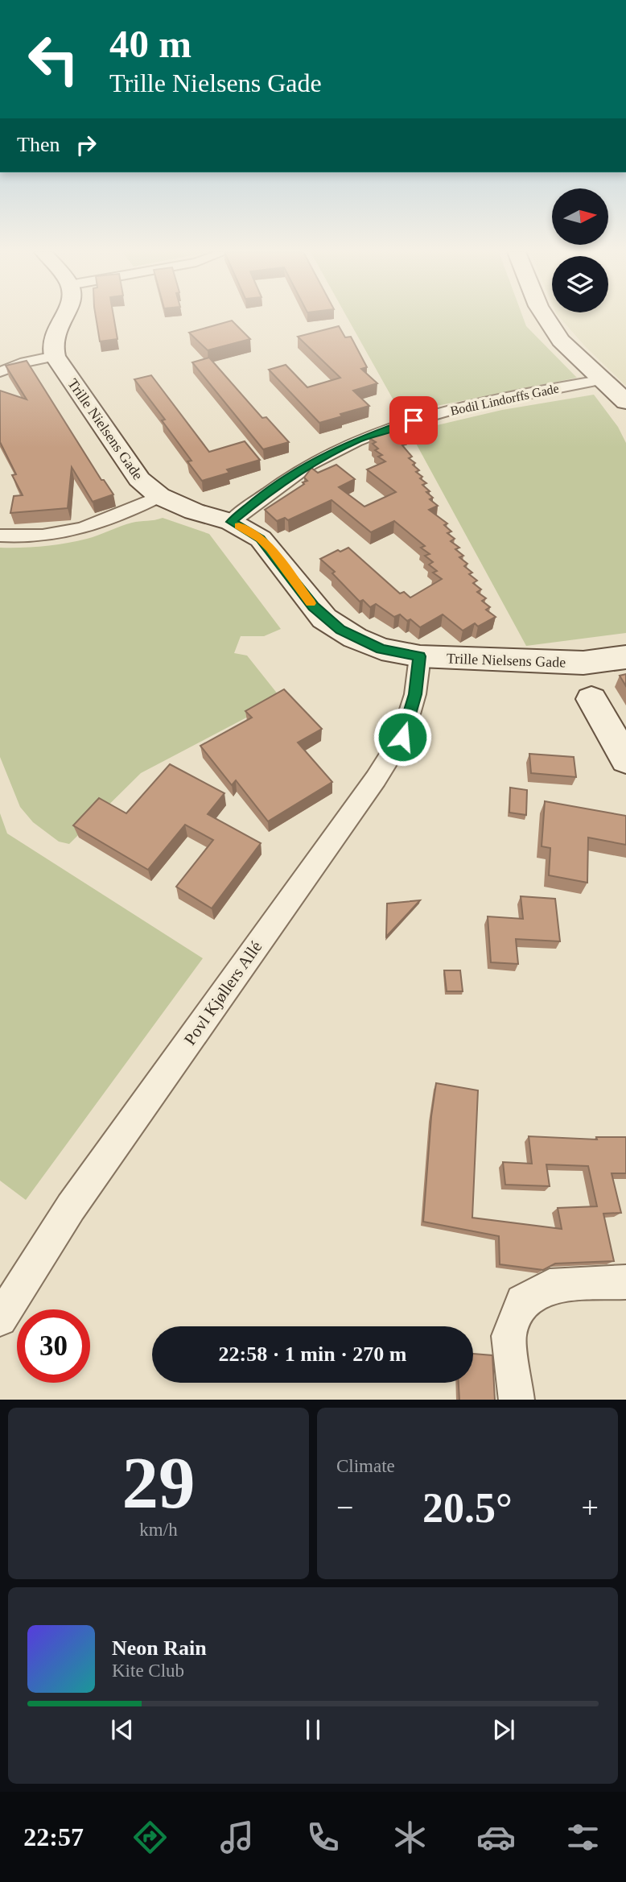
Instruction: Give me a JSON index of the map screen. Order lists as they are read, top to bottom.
{
  "streets": {
    "street": ["Bodil Lindorffs Gade", "Trille Nielsens Gade", "Povl Kjøllers Allé"]
  },
  "crossings": [
    ["Bodil Lindorffs Gade", "Trille Nielsens Gade"],
    ["Trille Nielsens Gade", "Povl Kjøllers Allé"]
  ],
  "north": "right",
  "page": {
    "turn": ["40 m", "Trille Nielsens Gade"],
    "then": "Then",
    "limit": "30",
    "trip": "22:58 · 1 min · 270 m",
    "tile": [
      ["29", "km/h"],
      "Climate"
    ],
    "heat": ["−", "20.5°", "+"],
    "song": ["Neon Rain", "Kite Club"],
    "tabs": "22:57"
  }
}
